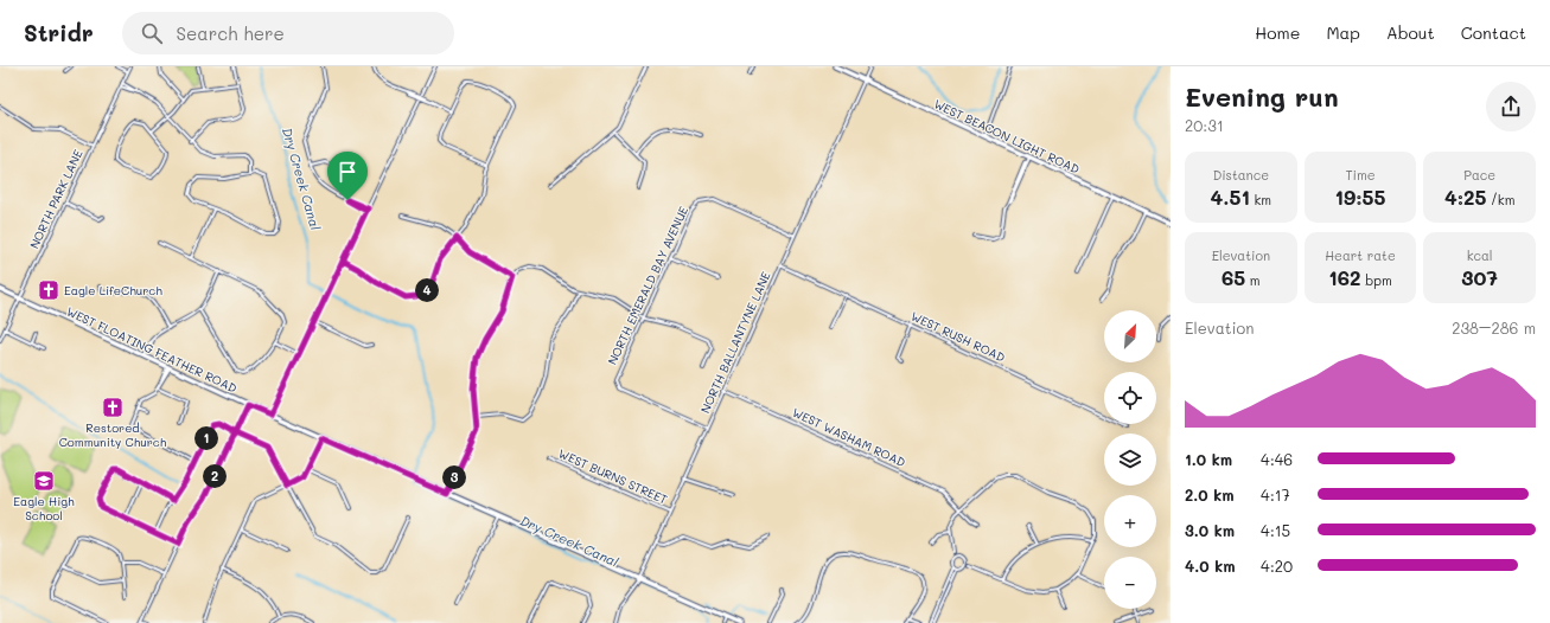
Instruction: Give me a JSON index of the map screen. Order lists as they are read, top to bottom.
{
  "streets": {
    "main road": ["WEST BEACON LIGHT ROAD", "WEST FLOATING FEATHER ROAD"],
    "street": [
      "NORTH PARK LANE",
      "NORTH EMERALD BAY AVENUE",
      "WEST RUSH ROAD",
      "NORTH BALLANTYNE LANE",
      "WEST WASHAM ROAD",
      "WEST BURNS STREET"
    ]
  },
  "crossings": [
    ["WEST BEACON LIGHT ROAD", "NORTH BALLANTYNE LANE"],
    ["NORTH PARK LANE", "WEST FLOATING FEATHER ROAD"],
    ["NORTH EMERALD BAY AVENUE", "NORTH BALLANTYNE LANE"],
    ["WEST RUSH ROAD", "NORTH BALLANTYNE LANE"],
    ["NORTH BALLANTYNE LANE", "WEST FLOATING FEATHER ROAD"],
    ["NORTH BALLANTYNE LANE", "WEST WASHAM ROAD"],
    ["NORTH BALLANTYNE LANE", "WEST BURNS STREET"]
  ],
  "water": ["Dry Creek Canal"],
  "places": {
    "church": ["Eagle LifeChurch", "Restored Community Church"],
    "school or university": ["Eagle High School"]
  },
  "north": "top right",
  "page": {
    "header": "Stridr",
    "search": "Search here",
    "nav": [
      "Home",
      "Map",
      "About",
      "Contact"
    ],
    "heading": ["Evening run", "20:31"],
    "stats": [
      ["Distance", "4.51 km"],
      ["Time", "19:55"],
      ["Pace", "4:25 /km"],
      ["Elevation", "65 m"],
      ["Heart rate", "162 bpm"],
      ["kcal", "307"]
    ],
    "pins": [
      "4",
      "1",
      "2",
      "3"
    ],
    "chart": ["Elevation", "238–286 m"],
    "map_buttons": ["+", "−"],
    "list": [
      {
        "name": "1.0 km",
        "note": "4:46"
      },
      {
        "name": "2.0 km",
        "note": "4:17"
      },
      {
        "name": "3.0 km",
        "note": "4:15"
      },
      {
        "name": "4.0 km",
        "note": "4:20"
      }
    ]
  }
}
